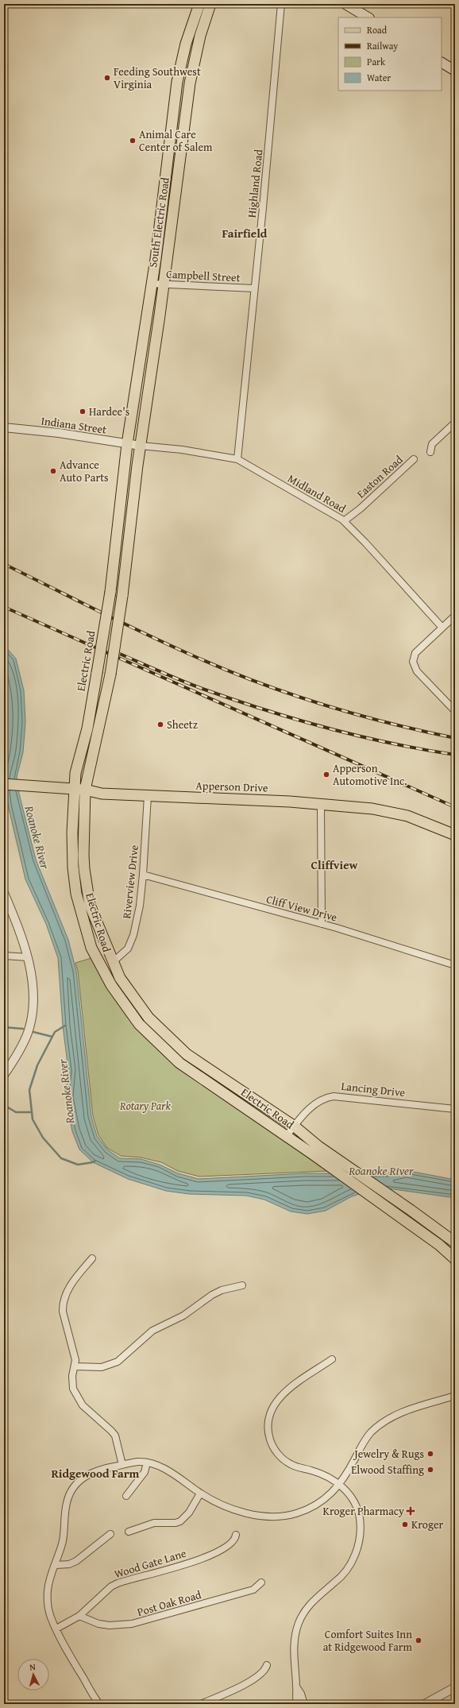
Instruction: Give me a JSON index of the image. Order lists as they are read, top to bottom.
{
  "streets": {
    "main road": ["South Electric Road", "Electric Road", "Apperson Drive"],
    "street": [
      "Highland Road",
      "Campbell Street",
      "Indiana Street",
      "Easton Road",
      "Midland Road",
      "Riverview Drive",
      "Cliff View Drive",
      "Lancing Drive",
      "Wood Gate Lane",
      "Post Oak Road"
    ]
  },
  "crossings": [
    ["Highland Road", "Campbell Street"],
    ["Highland Road", "Midland Road"],
    ["South Electric Road", "Campbell Street"],
    ["South Electric Road", "Indiana Street"],
    ["South Electric Road", "Midland Road"],
    ["South Electric Road", "Electric Road"],
    ["Indiana Street", "Midland Road"],
    ["Indiana Street", "Electric Road"],
    ["Easton Road", "Midland Road"],
    ["Midland Road", "Electric Road"],
    ["Electric Road", "Apperson Drive"],
    ["Electric Road", "Riverview Drive"],
    ["Electric Road", "Lancing Drive"],
    ["Apperson Drive", "Riverview Drive"],
    ["Riverview Drive", "Cliff View Drive"],
    ["Wood Gate Lane", "Post Oak Road"]
  ],
  "districts": ["Fairfield", "Cliffview", "Ridgewood Farm"],
  "water": ["Roanoke River"],
  "parks": ["Rotary Park"],
  "places": {
    "other": [
      "Feeding Southwest Virginia",
      "Animal Care Center of Salem",
      "Hardee's",
      "Advance Auto Parts",
      "Sheetz",
      "Apperson Automotive Inc.",
      "Jewelry & Rugs",
      "Elwood Staffing",
      "Kroger",
      "Comfort Suites Inn at Ridgewood Farm"
    ],
    "health": ["Kroger Pharmacy"]
  },
  "legend": [
    "Road",
    "Railway",
    "Park",
    "Water"
  ],
  "north": "top"
}
